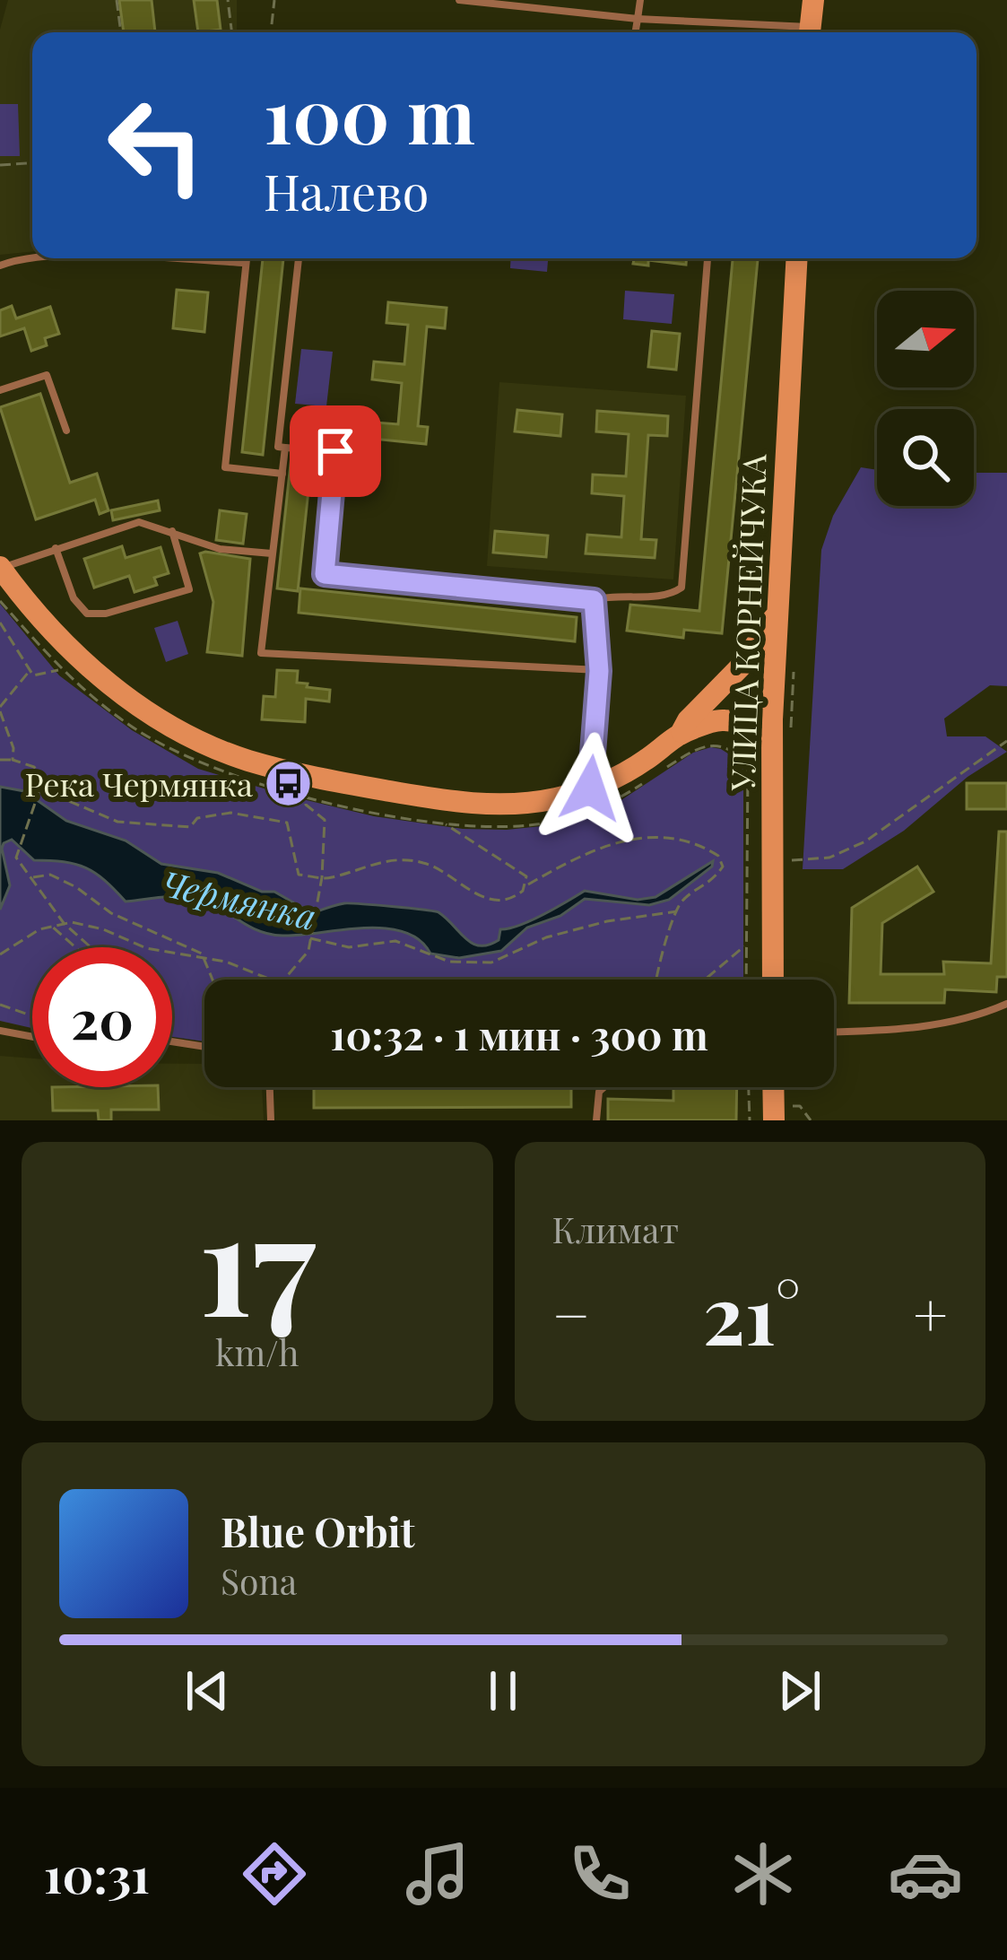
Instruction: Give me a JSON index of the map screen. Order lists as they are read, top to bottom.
{
  "streets": {
    "street": ["УЛИЦА КОРНЕЙЧУКА"]
  },
  "water": ["Чермянка"],
  "places": {
    "bus stop": ["Река Чермянка"]
  },
  "north": "right",
  "page": {
    "turn": ["100 m", "Налево"],
    "limit": "20",
    "trip": "10:32 · 1 мин · 300 m",
    "tile": [
      ["17", "km/h"],
      "Климат"
    ],
    "heat": ["−", "21°", "+"],
    "song": ["Blue Orbit", "Sona"],
    "tabs": "10:31"
  }
}
